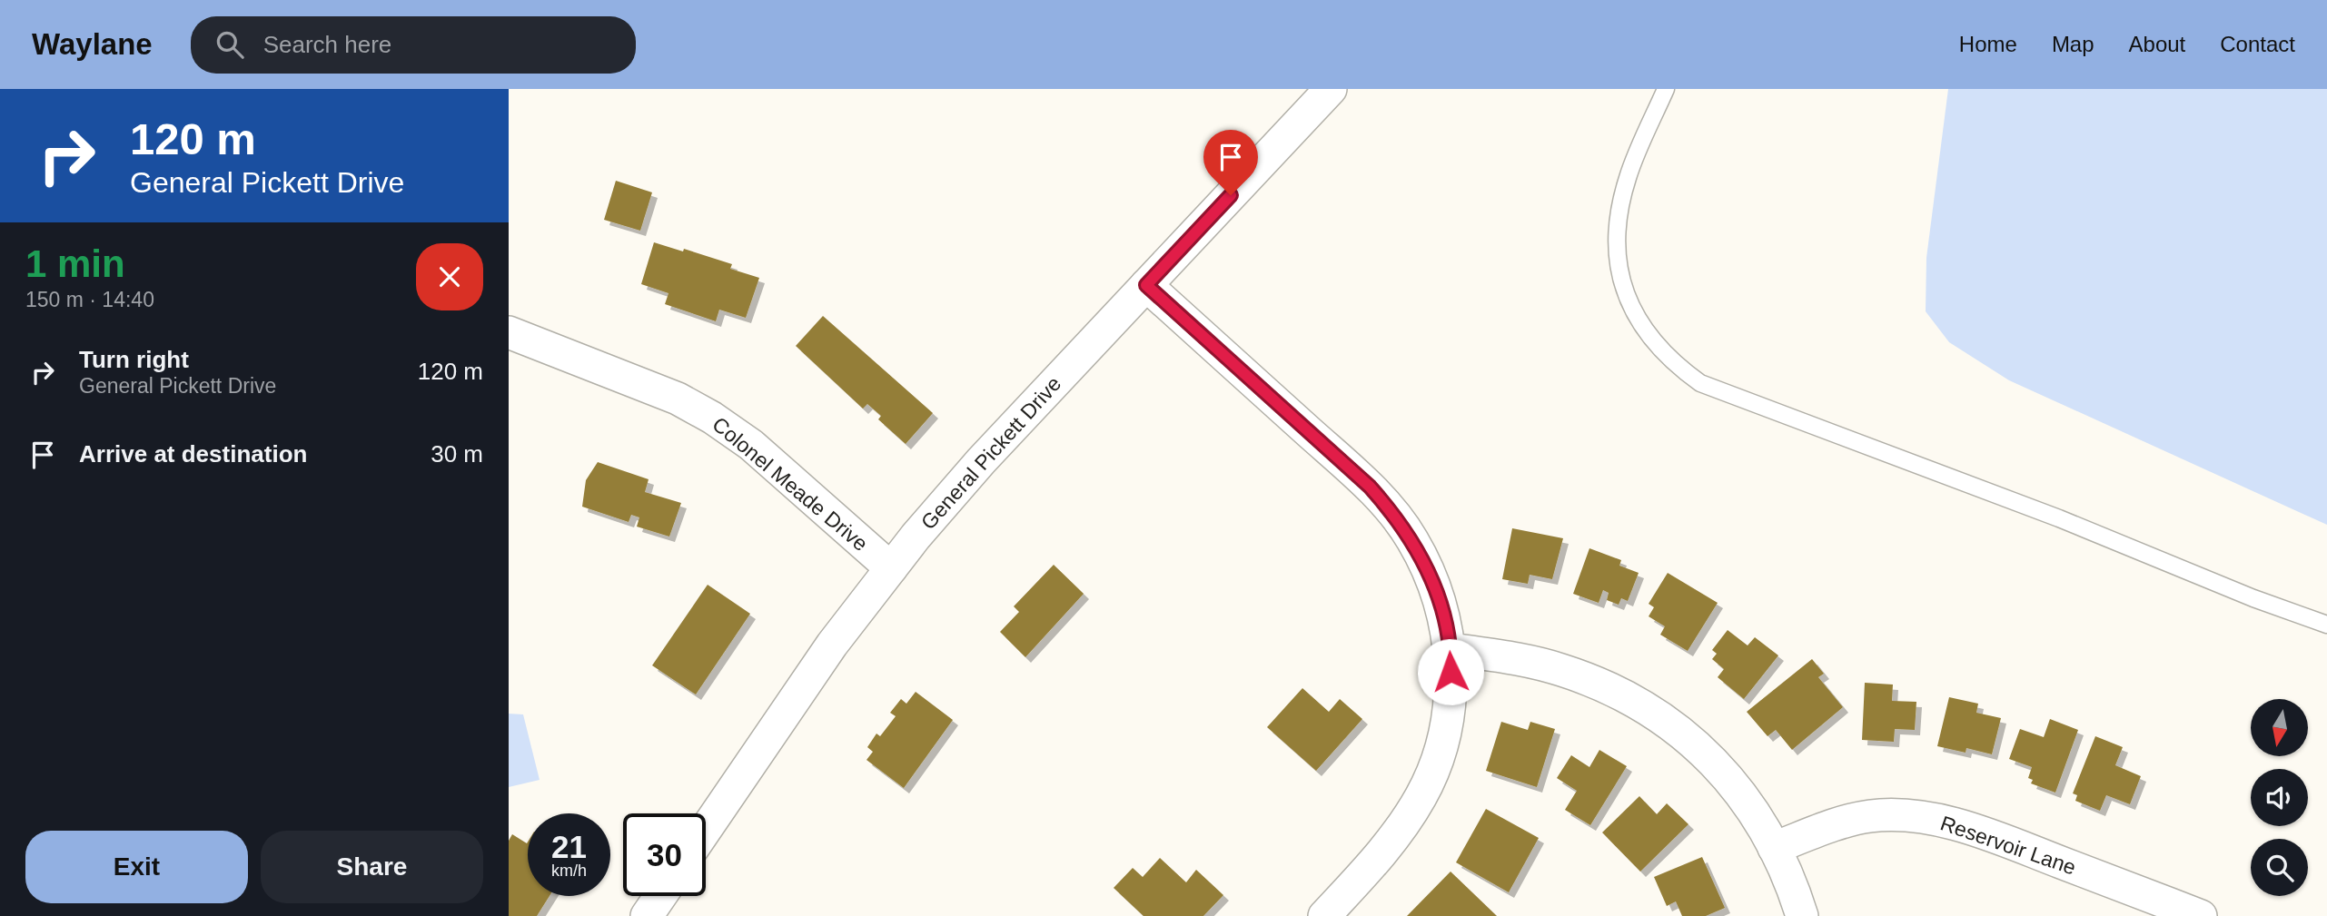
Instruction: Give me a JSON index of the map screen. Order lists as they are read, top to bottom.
{
  "streets": {
    "street": ["General Pickett Drive", "Colonel Meade Drive", "Reservoir Lane"]
  },
  "crossings": [
    ["General Pickett Drive", "Colonel Meade Drive"]
  ],
  "north": "bottom",
  "page": {
    "header": "Waylane",
    "search": "Search here",
    "nav": [
      "Home",
      "Map",
      "About",
      "Contact"
    ],
    "turn": ["120 m", "General Pickett Drive"],
    "heading": ["1 min", "150 m · 14:40"],
    "list": [
      {
        "name": "Turn right",
        "note": "General Pickett Drive",
        "value": "120 m"
      },
      {
        "name": "Arrive at destination",
        "value": "30 m"
      }
    ],
    "speed": "21 km/h",
    "limit": "30",
    "buttons": ["Exit", "Share"]
  }
}
